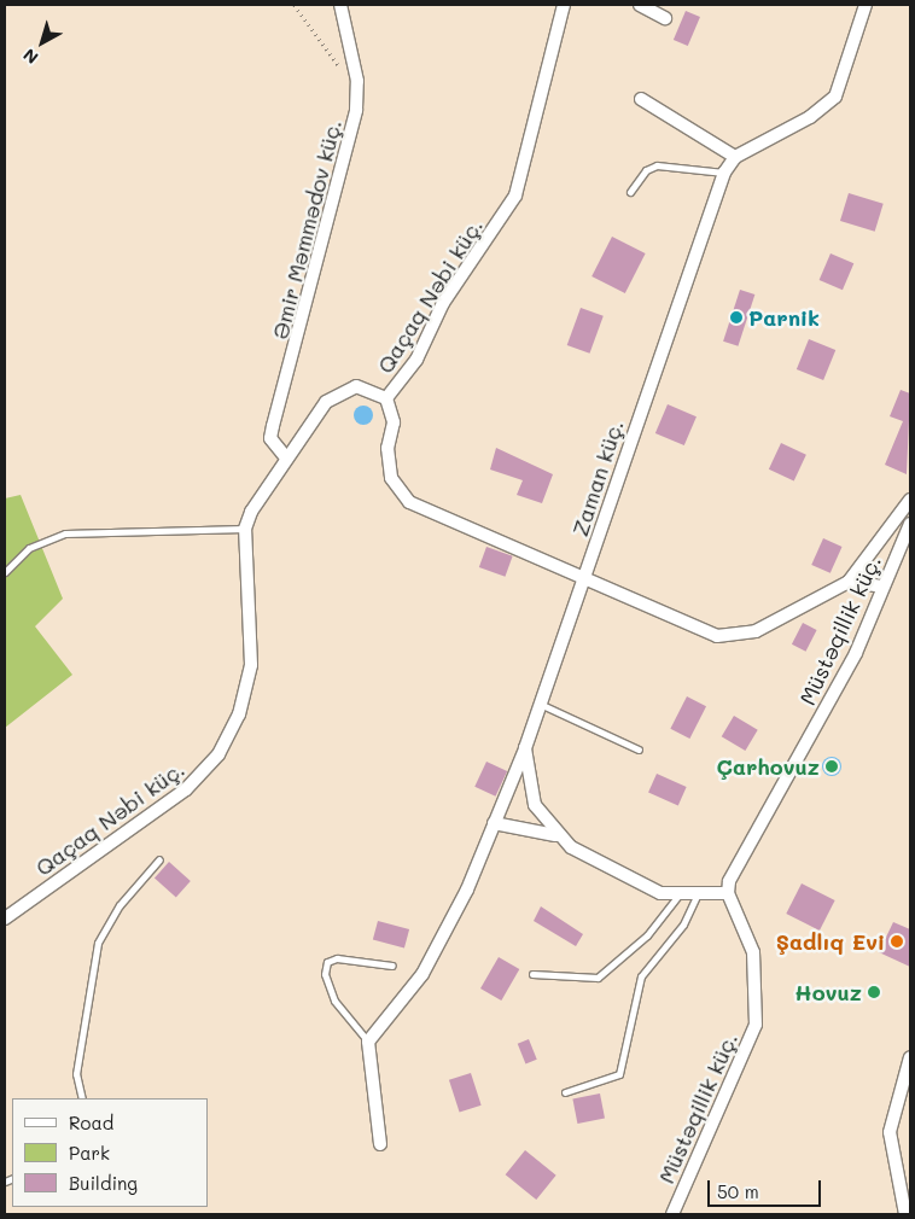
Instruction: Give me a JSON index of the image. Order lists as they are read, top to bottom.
{
  "streets": {
    "street": [
      "Əmir Məmmədov küç.",
      "Qaçaq Nəbi küç.",
      "Zaman küç.",
      "Müstəqillik küç."
    ]
  },
  "crossings": [
    ["Əmir Məmmədov küç.", "Qaçaq Nəbi küç."],
    ["Qaçaq Nəbi küç.", "Zaman küç."]
  ],
  "places": [
    "Parnik",
    "Çarhovuz",
    "Şadlıq Evi",
    "Hovuz"
  ],
  "legend": ["Road", "Park", "Building"],
  "scale_bar": "50 m",
  "north": "bottom left"
}
